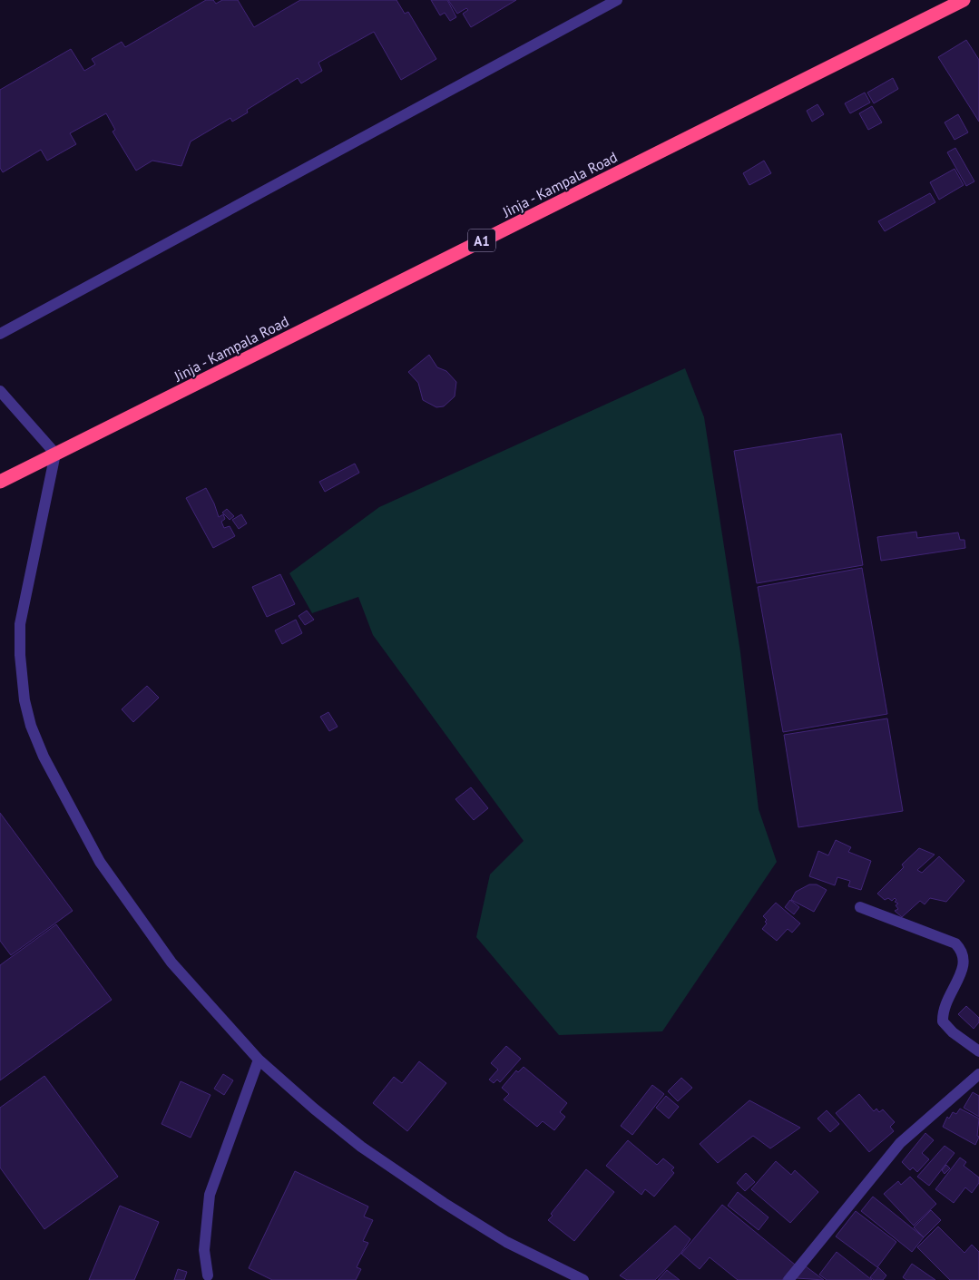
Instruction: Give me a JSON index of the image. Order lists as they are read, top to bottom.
{
  "streets": {
    "highway": ["Jinja - Kampala Road", "A1"]
  }
}
